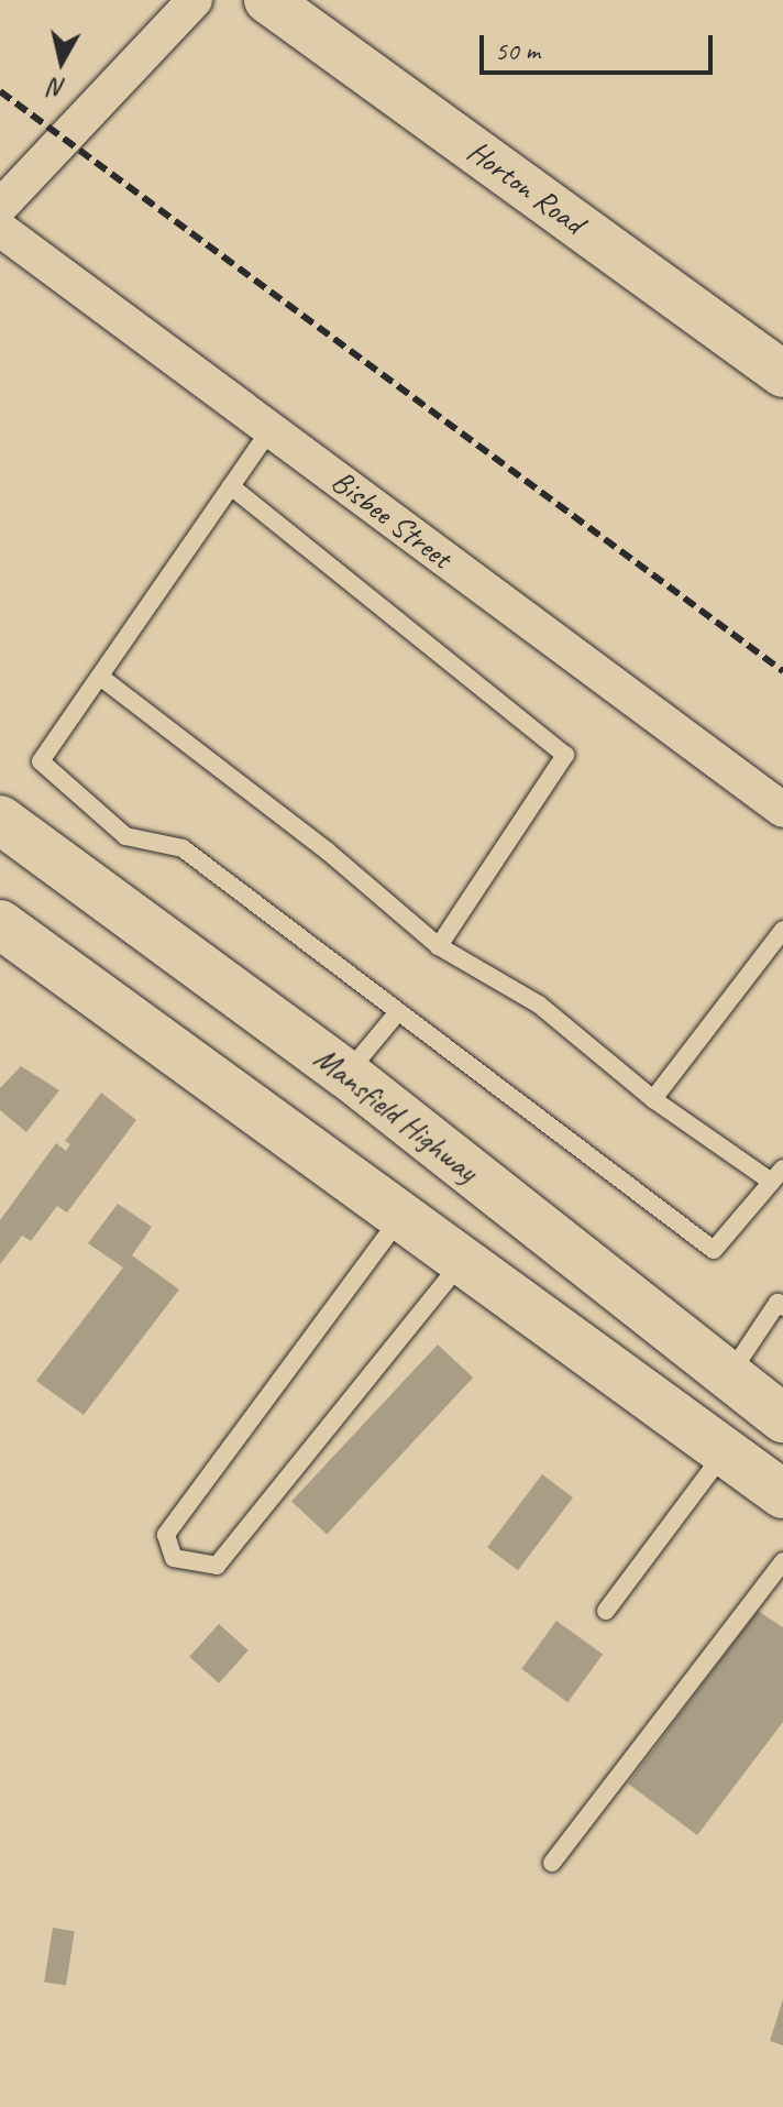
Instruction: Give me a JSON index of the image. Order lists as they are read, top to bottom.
{
  "streets": {
    "main road": ["Mansfield Highway"],
    "street": ["Horton Road", "Bisbee Street"]
  },
  "scale_bar": "50 m",
  "north": "bottom"
}
